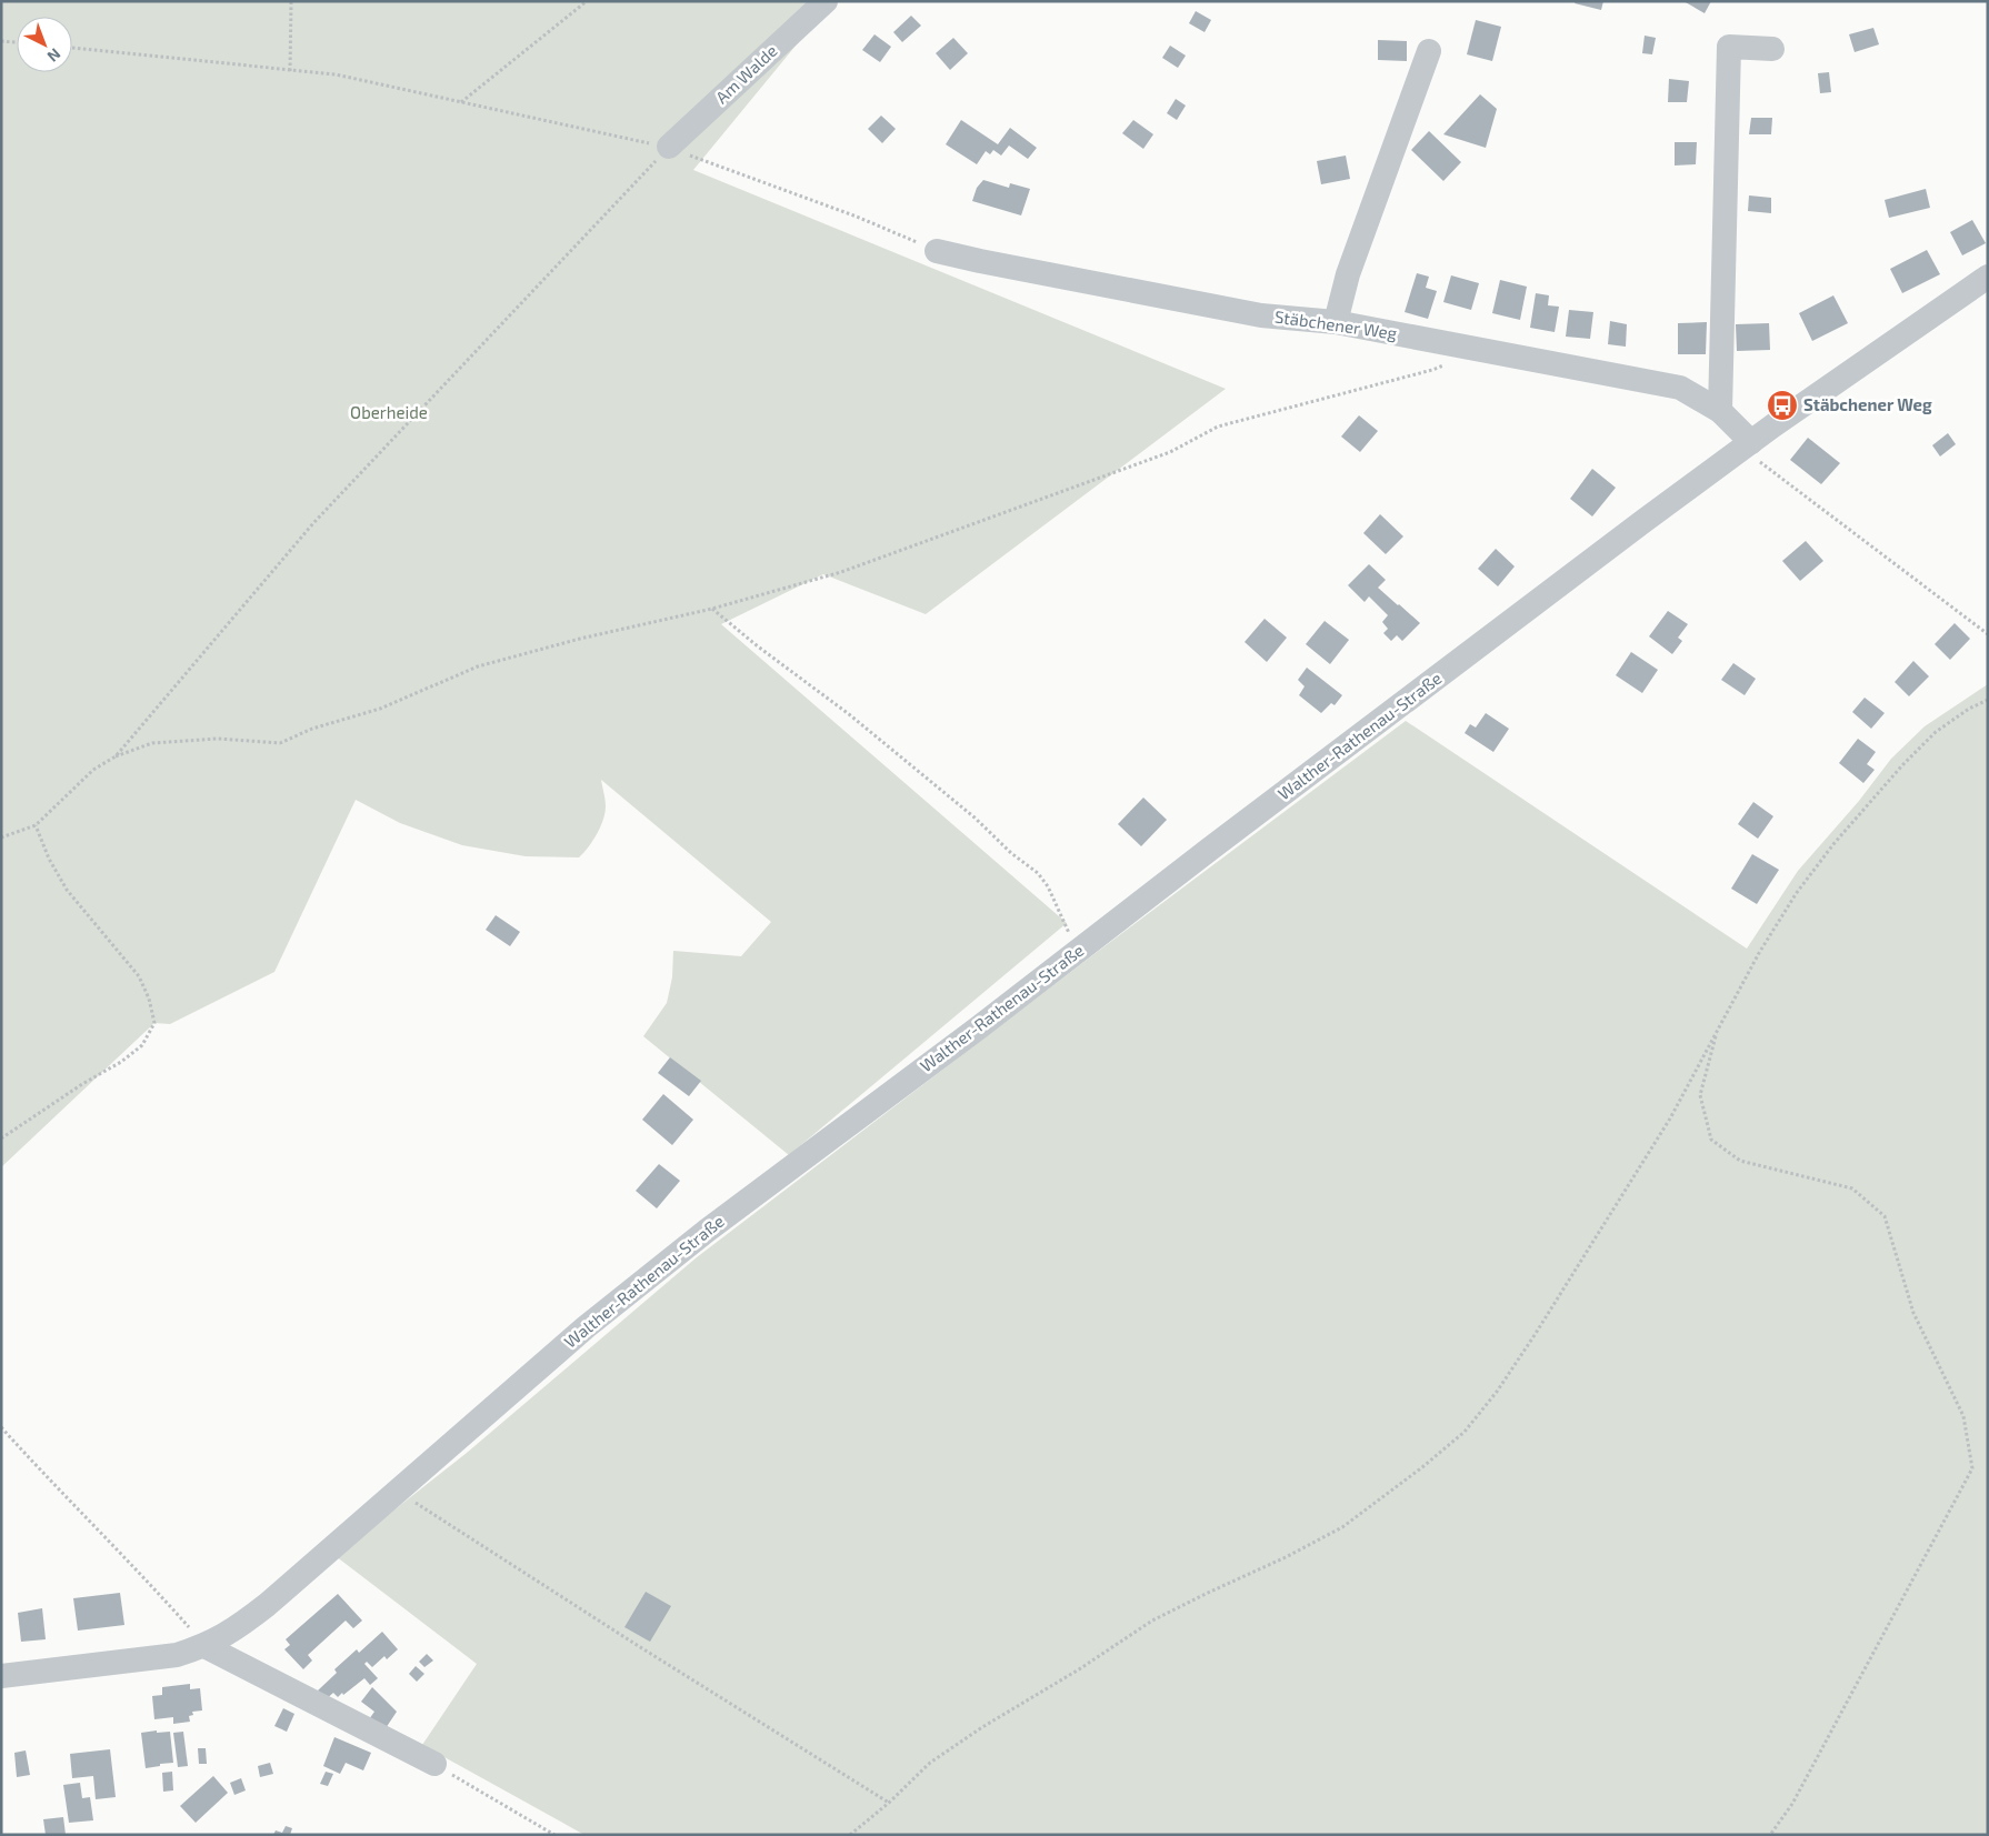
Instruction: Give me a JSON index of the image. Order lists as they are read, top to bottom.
{
  "streets": {
    "street": ["Am Walde", "Stäbchener Weg", "Walther-Rathenau-Straße"]
  },
  "crossings": [
    ["Stäbchener Weg", "Walther-Rathenau-Straße"]
  ],
  "parks": ["Oberheide"],
  "places": {
    "bus stop": ["Stäbchener Weg"]
  },
  "north": "bottom right"
}
